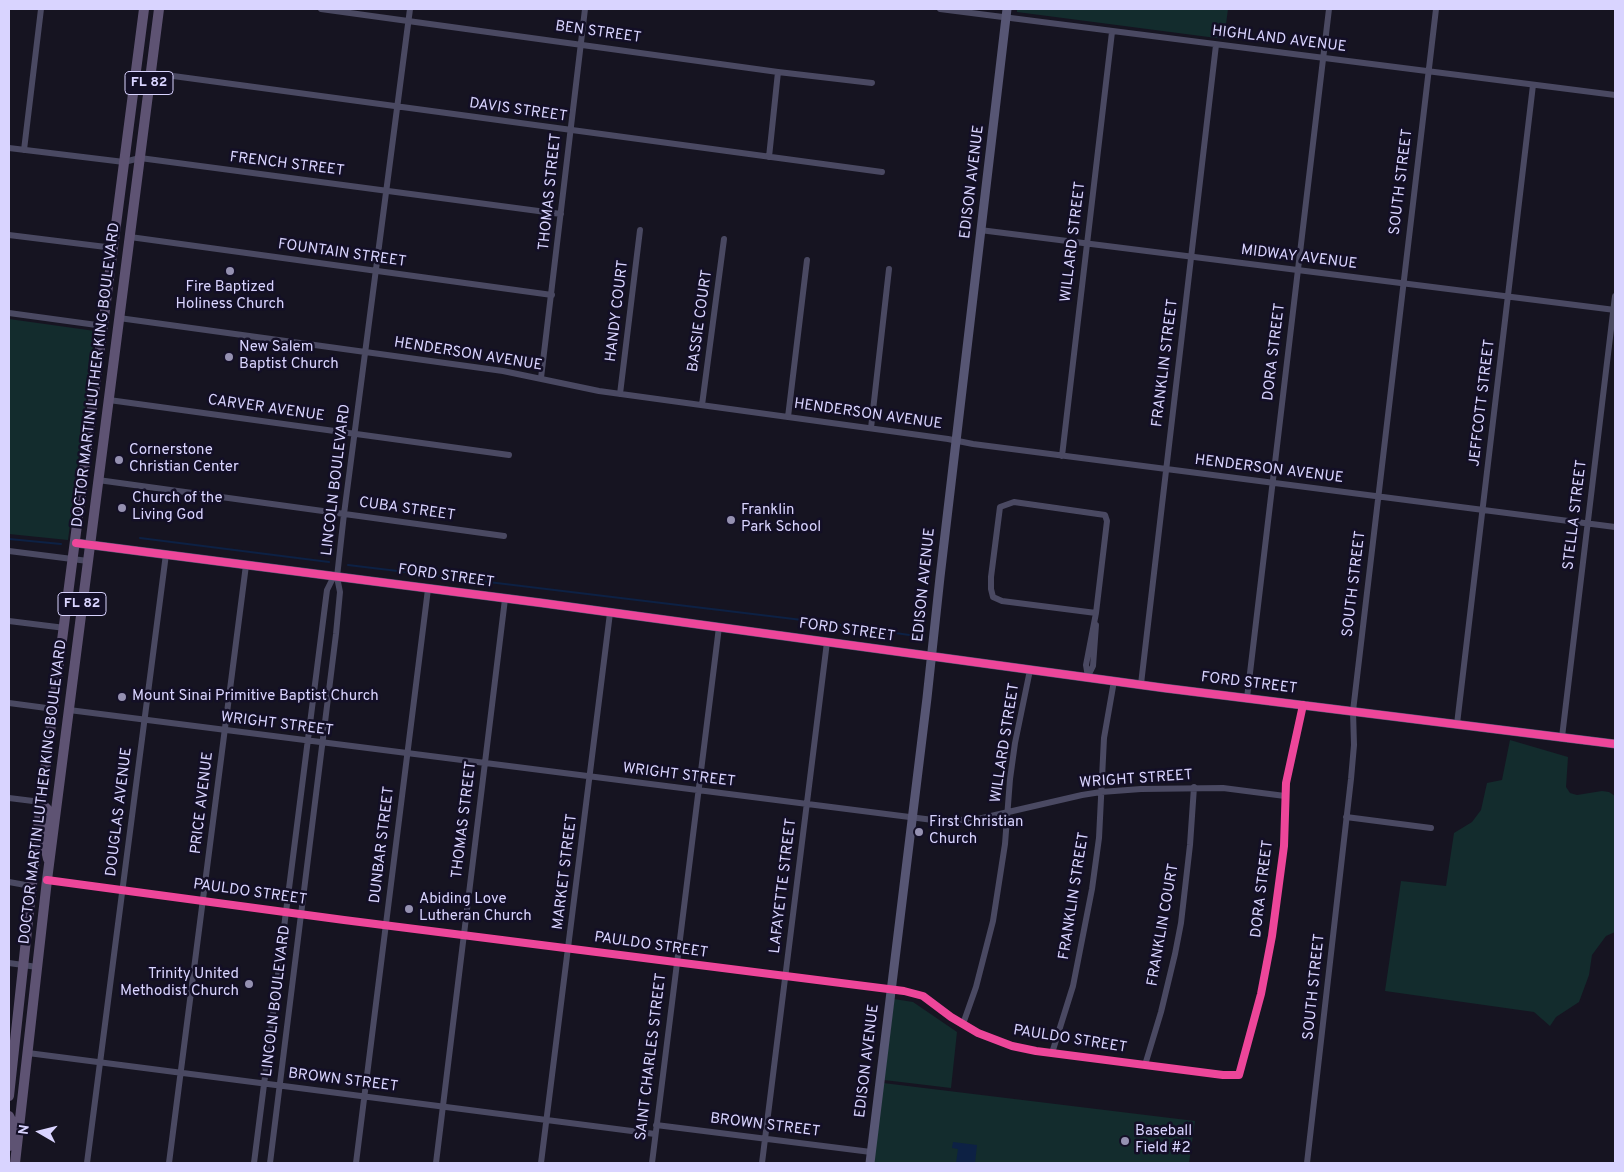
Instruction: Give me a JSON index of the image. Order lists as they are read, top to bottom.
{
  "streets": {
    "main road": ["FL 82", "DOCTOR MARTIN LUTHER KING BOULEVARD"],
    "street": [
      "BEN STREET",
      "HIGHLAND AVENUE",
      "DAVIS STREET",
      "FRENCH STREET",
      "EDISON AVENUE",
      "SOUTH STREET",
      "THOMAS STREET",
      "WILLARD STREET",
      "FOUNTAIN STREET",
      "MIDWAY AVENUE",
      "HANDY COURT",
      "BASSIE COURT",
      "DORA STREET",
      "HENDERSON AVENUE",
      "FRANKLIN STREET",
      "JEFFCOTT STREET",
      "CARVER AVENUE",
      "LINCOLN BOULEVARD",
      "CUBA STREET",
      "STELLA STREET",
      "FORD STREET",
      "WRIGHT STREET",
      "PRICE AVENUE",
      "DOUGLAS AVENUE",
      "DUNBAR STREET",
      "MARKET STREET",
      "LAFAYETTE STREET",
      "PAULDO STREET",
      "FRANKLIN COURT",
      "SAINT CHARLES STREET",
      "BROWN STREET"
    ]
  },
  "crossings": [
    ["BEN STREET", "THOMAS STREET"],
    ["BEN STREET", "LINCOLN BOULEVARD"],
    ["HIGHLAND AVENUE", "EDISON AVENUE"],
    ["HIGHLAND AVENUE", "SOUTH STREET"],
    ["HIGHLAND AVENUE", "WILLARD STREET"],
    ["HIGHLAND AVENUE", "DORA STREET"],
    ["HIGHLAND AVENUE", "FRANKLIN STREET"],
    ["HIGHLAND AVENUE", "JEFFCOTT STREET"],
    ["FL 82", "DAVIS STREET"],
    ["FL 82", "FRENCH STREET"],
    ["FL 82", "DOCTOR MARTIN LUTHER KING BOULEVARD"],
    ["DAVIS STREET", "THOMAS STREET"],
    ["DAVIS STREET", "LINCOLN BOULEVARD"],
    ["FRENCH STREET", "THOMAS STREET"],
    ["FRENCH STREET", "DOCTOR MARTIN LUTHER KING BOULEVARD"],
    ["FRENCH STREET", "LINCOLN BOULEVARD"],
    ["EDISON AVENUE", "MIDWAY AVENUE"],
    ["EDISON AVENUE", "HENDERSON AVENUE"],
    ["EDISON AVENUE", "FORD STREET"],
    ["EDISON AVENUE", "WRIGHT STREET"],
    ["EDISON AVENUE", "PAULDO STREET"],
    ["EDISON AVENUE", "BROWN STREET"],
    ["SOUTH STREET", "MIDWAY AVENUE"],
    ["SOUTH STREET", "HENDERSON AVENUE"],
    ["SOUTH STREET", "FORD STREET"],
    ["THOMAS STREET", "FOUNTAIN STREET"],
    ["THOMAS STREET", "HENDERSON AVENUE"],
    ["THOMAS STREET", "FORD STREET"],
    ["THOMAS STREET", "WRIGHT STREET"],
    ["THOMAS STREET", "PAULDO STREET"],
    ["THOMAS STREET", "BROWN STREET"],
    ["WILLARD STREET", "MIDWAY AVENUE"],
    ["WILLARD STREET", "HENDERSON AVENUE"],
    ["WILLARD STREET", "FORD STREET"],
    ["WILLARD STREET", "WRIGHT STREET"],
    ["WILLARD STREET", "PAULDO STREET"],
    ["FOUNTAIN STREET", "DOCTOR MARTIN LUTHER KING BOULEVARD"],
    ["FOUNTAIN STREET", "LINCOLN BOULEVARD"],
    ["MIDWAY AVENUE", "DORA STREET"],
    ["MIDWAY AVENUE", "FRANKLIN STREET"],
    ["MIDWAY AVENUE", "JEFFCOTT STREET"],
    ["MIDWAY AVENUE", "STELLA STREET"],
    ["HANDY COURT", "HENDERSON AVENUE"],
    ["BASSIE COURT", "HENDERSON AVENUE"],
    ["DORA STREET", "HENDERSON AVENUE"],
    ["DORA STREET", "FORD STREET"],
    ["DORA STREET", "WRIGHT STREET"],
    ["DORA STREET", "PAULDO STREET"],
    ["HENDERSON AVENUE", "FRANKLIN STREET"],
    ["HENDERSON AVENUE", "DOCTOR MARTIN LUTHER KING BOULEVARD"],
    ["HENDERSON AVENUE", "JEFFCOTT STREET"],
    ["HENDERSON AVENUE", "LINCOLN BOULEVARD"],
    ["HENDERSON AVENUE", "STELLA STREET"],
    ["FRANKLIN STREET", "FORD STREET"],
    ["FRANKLIN STREET", "WRIGHT STREET"],
    ["FRANKLIN STREET", "PAULDO STREET"],
    ["DOCTOR MARTIN LUTHER KING BOULEVARD", "CARVER AVENUE"],
    ["DOCTOR MARTIN LUTHER KING BOULEVARD", "CUBA STREET"],
    ["DOCTOR MARTIN LUTHER KING BOULEVARD", "FORD STREET"],
    ["DOCTOR MARTIN LUTHER KING BOULEVARD", "WRIGHT STREET"],
    ["DOCTOR MARTIN LUTHER KING BOULEVARD", "PAULDO STREET"],
    ["DOCTOR MARTIN LUTHER KING BOULEVARD", "BROWN STREET"],
    ["JEFFCOTT STREET", "FORD STREET"],
    ["CARVER AVENUE", "LINCOLN BOULEVARD"],
    ["LINCOLN BOULEVARD", "CUBA STREET"],
    ["LINCOLN BOULEVARD", "FORD STREET"],
    ["LINCOLN BOULEVARD", "WRIGHT STREET"],
    ["LINCOLN BOULEVARD", "PAULDO STREET"],
    ["LINCOLN BOULEVARD", "BROWN STREET"],
    ["STELLA STREET", "FORD STREET"],
    ["FORD STREET", "PRICE AVENUE"],
    ["FORD STREET", "DOUGLAS AVENUE"],
    ["FORD STREET", "DUNBAR STREET"],
    ["FORD STREET", "MARKET STREET"],
    ["FORD STREET", "LAFAYETTE STREET"],
    ["FORD STREET", "SAINT CHARLES STREET"],
    ["WRIGHT STREET", "PRICE AVENUE"],
    ["WRIGHT STREET", "DOUGLAS AVENUE"],
    ["WRIGHT STREET", "DUNBAR STREET"],
    ["WRIGHT STREET", "MARKET STREET"],
    ["WRIGHT STREET", "LAFAYETTE STREET"],
    ["WRIGHT STREET", "FRANKLIN COURT"],
    ["WRIGHT STREET", "SAINT CHARLES STREET"],
    ["PRICE AVENUE", "PAULDO STREET"],
    ["PRICE AVENUE", "BROWN STREET"],
    ["DOUGLAS AVENUE", "PAULDO STREET"],
    ["DOUGLAS AVENUE", "BROWN STREET"],
    ["DUNBAR STREET", "PAULDO STREET"],
    ["DUNBAR STREET", "BROWN STREET"],
    ["MARKET STREET", "PAULDO STREET"],
    ["MARKET STREET", "BROWN STREET"],
    ["LAFAYETTE STREET", "PAULDO STREET"],
    ["LAFAYETTE STREET", "BROWN STREET"],
    ["PAULDO STREET", "FRANKLIN COURT"],
    ["PAULDO STREET", "SAINT CHARLES STREET"],
    ["SAINT CHARLES STREET", "BROWN STREET"]
  ],
  "places": [
    "Fire Baptized Holiness Church",
    "New Salem Baptist Church",
    "Cornerstone Christian Center",
    "Church of the Living God",
    "Franklin Park School",
    "Mount Sinai Primitive Baptist Church",
    "First Christian Church",
    "Abiding Love Lutheran Church",
    "Trinity United Methodist Church",
    "Baseball Field #2"
  ],
  "north": "left"
}
